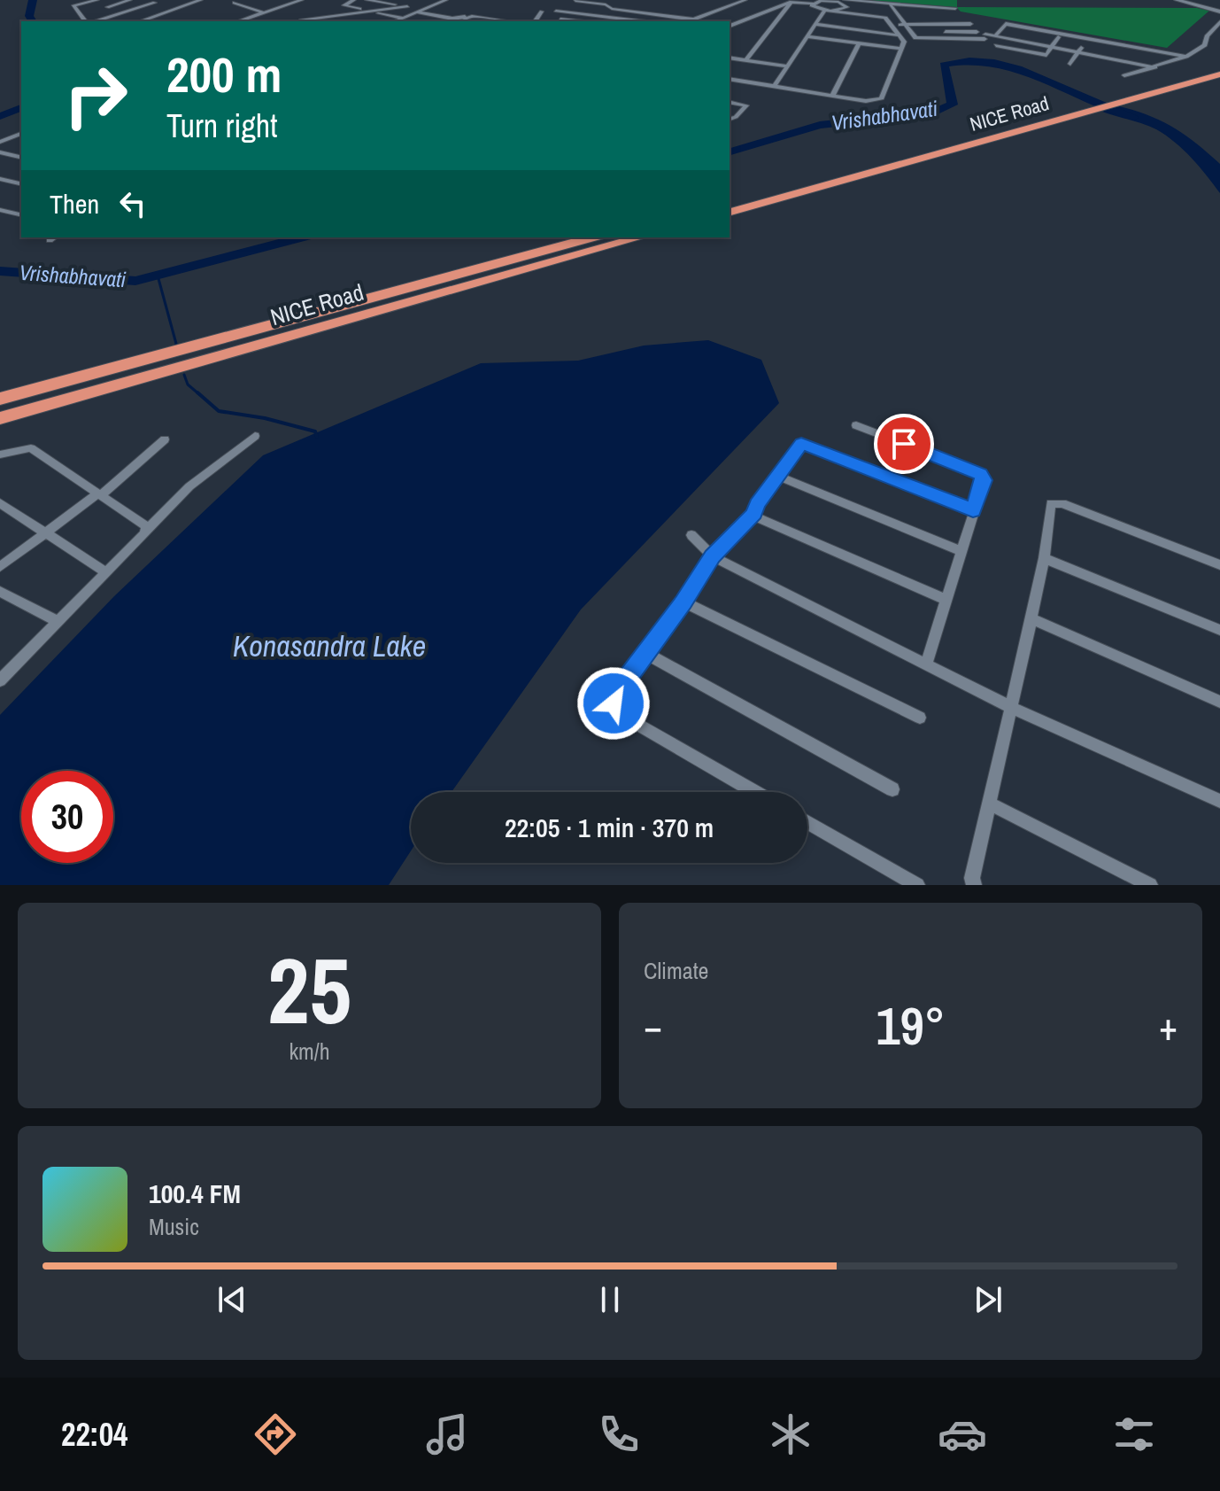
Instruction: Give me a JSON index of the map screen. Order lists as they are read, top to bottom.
{
  "streets": {
    "highway": ["NICE Road"]
  },
  "water": ["Vrishabhavati", "Konasandra Lake"],
  "page": {
    "turn": ["200 m", "Turn right"],
    "then": "Then",
    "limit": "30",
    "trip": "22:05 · 1 min · 370 m",
    "tile": [
      ["25", "km/h"],
      "Climate"
    ],
    "heat": ["−", "19°", "+"],
    "song": ["100.4 FM", "Music"],
    "tabs": "22:04"
  }
}
